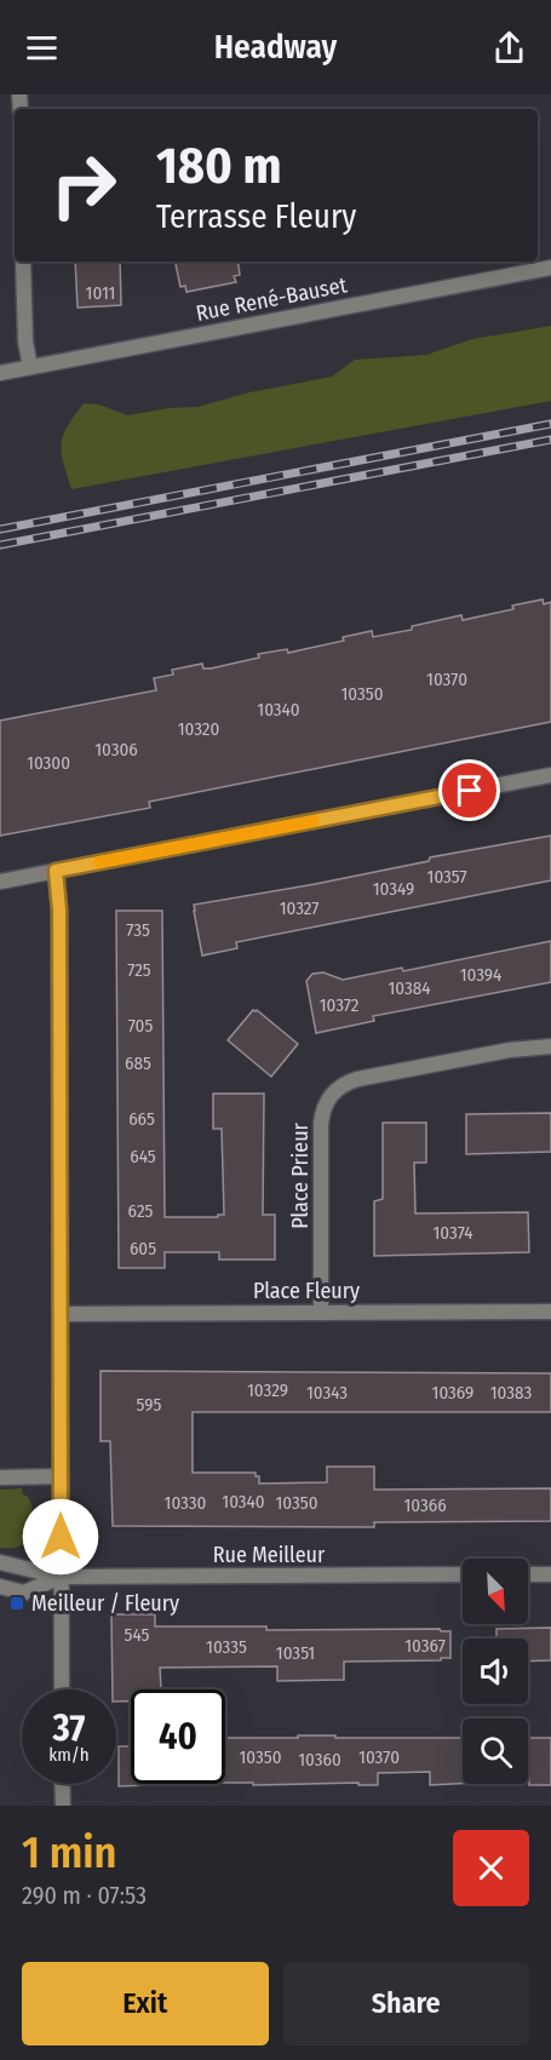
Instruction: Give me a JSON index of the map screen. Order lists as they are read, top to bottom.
{
  "streets": {
    "street": [
      "Rue René-Bauset",
      "Place Prieur",
      "Place Fleury",
      "Rue Meilleur"
    ]
  },
  "crossings": [
    ["Place Prieur", "Place Fleury"]
  ],
  "places": {
    "transit": ["Meilleur / Fleury"]
  },
  "house_numbers": [
    "1011",
    "10370",
    "10350",
    "10340",
    "10320",
    "10306",
    "10300",
    "10357",
    "10349",
    "10327",
    "735",
    "725",
    "10394",
    "10384",
    "10372",
    "705",
    "685",
    "665",
    "645",
    "625",
    "10374",
    "605",
    "10329",
    "10343",
    "10369",
    "10383",
    "595",
    "10340",
    "10330",
    "10350",
    "10366",
    "545",
    "10367",
    "10335",
    "10351",
    "10350",
    "10370",
    "10360"
  ],
  "north": "bottom right",
  "page": {
    "header": "Headway",
    "turn": ["180 m", "Terrasse Fleury"],
    "speed": "37 km/h",
    "limit": "40",
    "heading": ["1 min", "290 m · 07:53"],
    "buttons": ["Exit", "Share"]
  }
}
